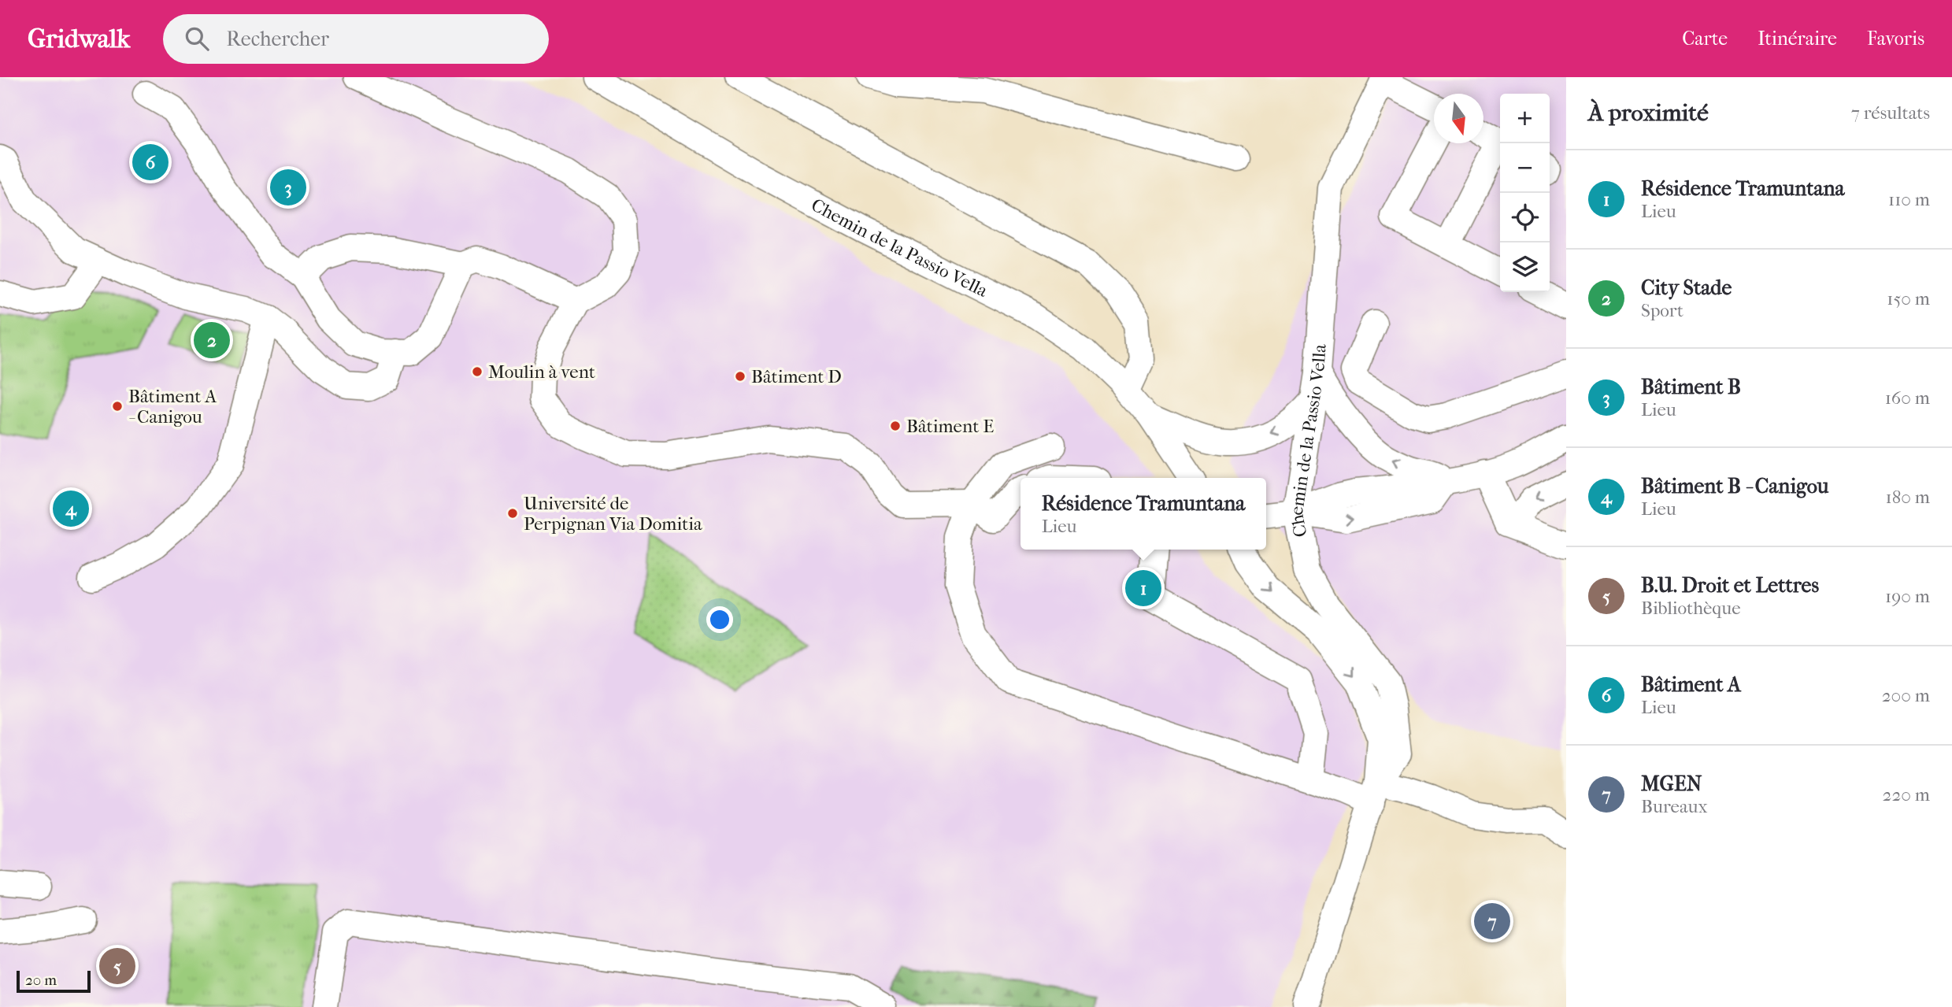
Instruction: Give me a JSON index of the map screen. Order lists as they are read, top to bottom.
{
  "streets": {
    "street": ["Chemin de la Passio Vella"]
  },
  "places": [
    "Moulin à vent",
    "Bâtiment D",
    "Bâtiment A - Canigou",
    "Bâtiment E",
    "Université de Perpignan Via Domitia"
  ],
  "scale_bar": "20 m",
  "north": "bottom",
  "page": {
    "header": "Gridwalk",
    "search": "Rechercher",
    "nav": ["Carte", "Itinéraire", "Favoris"],
    "heading": ["À proximité", "7 résultats"],
    "map_buttons": ["+", "−"],
    "pins": [
      "6",
      "3",
      "2",
      "4",
      "1",
      "7",
      "5"
    ],
    "list": [
      {
        "mark": "1",
        "name": "Résidence Tramuntana",
        "note": "Lieu",
        "value": "110 m"
      },
      {
        "mark": "2",
        "name": "City Stade",
        "note": "Sport",
        "value": "150 m"
      },
      {
        "mark": "3",
        "name": "Bâtiment B",
        "note": "Lieu",
        "value": "160 m"
      },
      {
        "mark": "4",
        "name": "Bâtiment B - Canigou",
        "note": "Lieu",
        "value": "180 m"
      },
      {
        "mark": "5",
        "name": "B.U. Droit et Lettres",
        "note": "Bibliothèque",
        "value": "190 m"
      },
      {
        "mark": "6",
        "name": "Bâtiment A",
        "note": "Lieu",
        "value": "200 m"
      },
      {
        "mark": "7",
        "name": "MGEN",
        "note": "Bureaux",
        "value": "220 m"
      }
    ],
    "popup": ["Résidence Tramuntana", "Lieu"],
    "scale": "20 m"
  }
}
